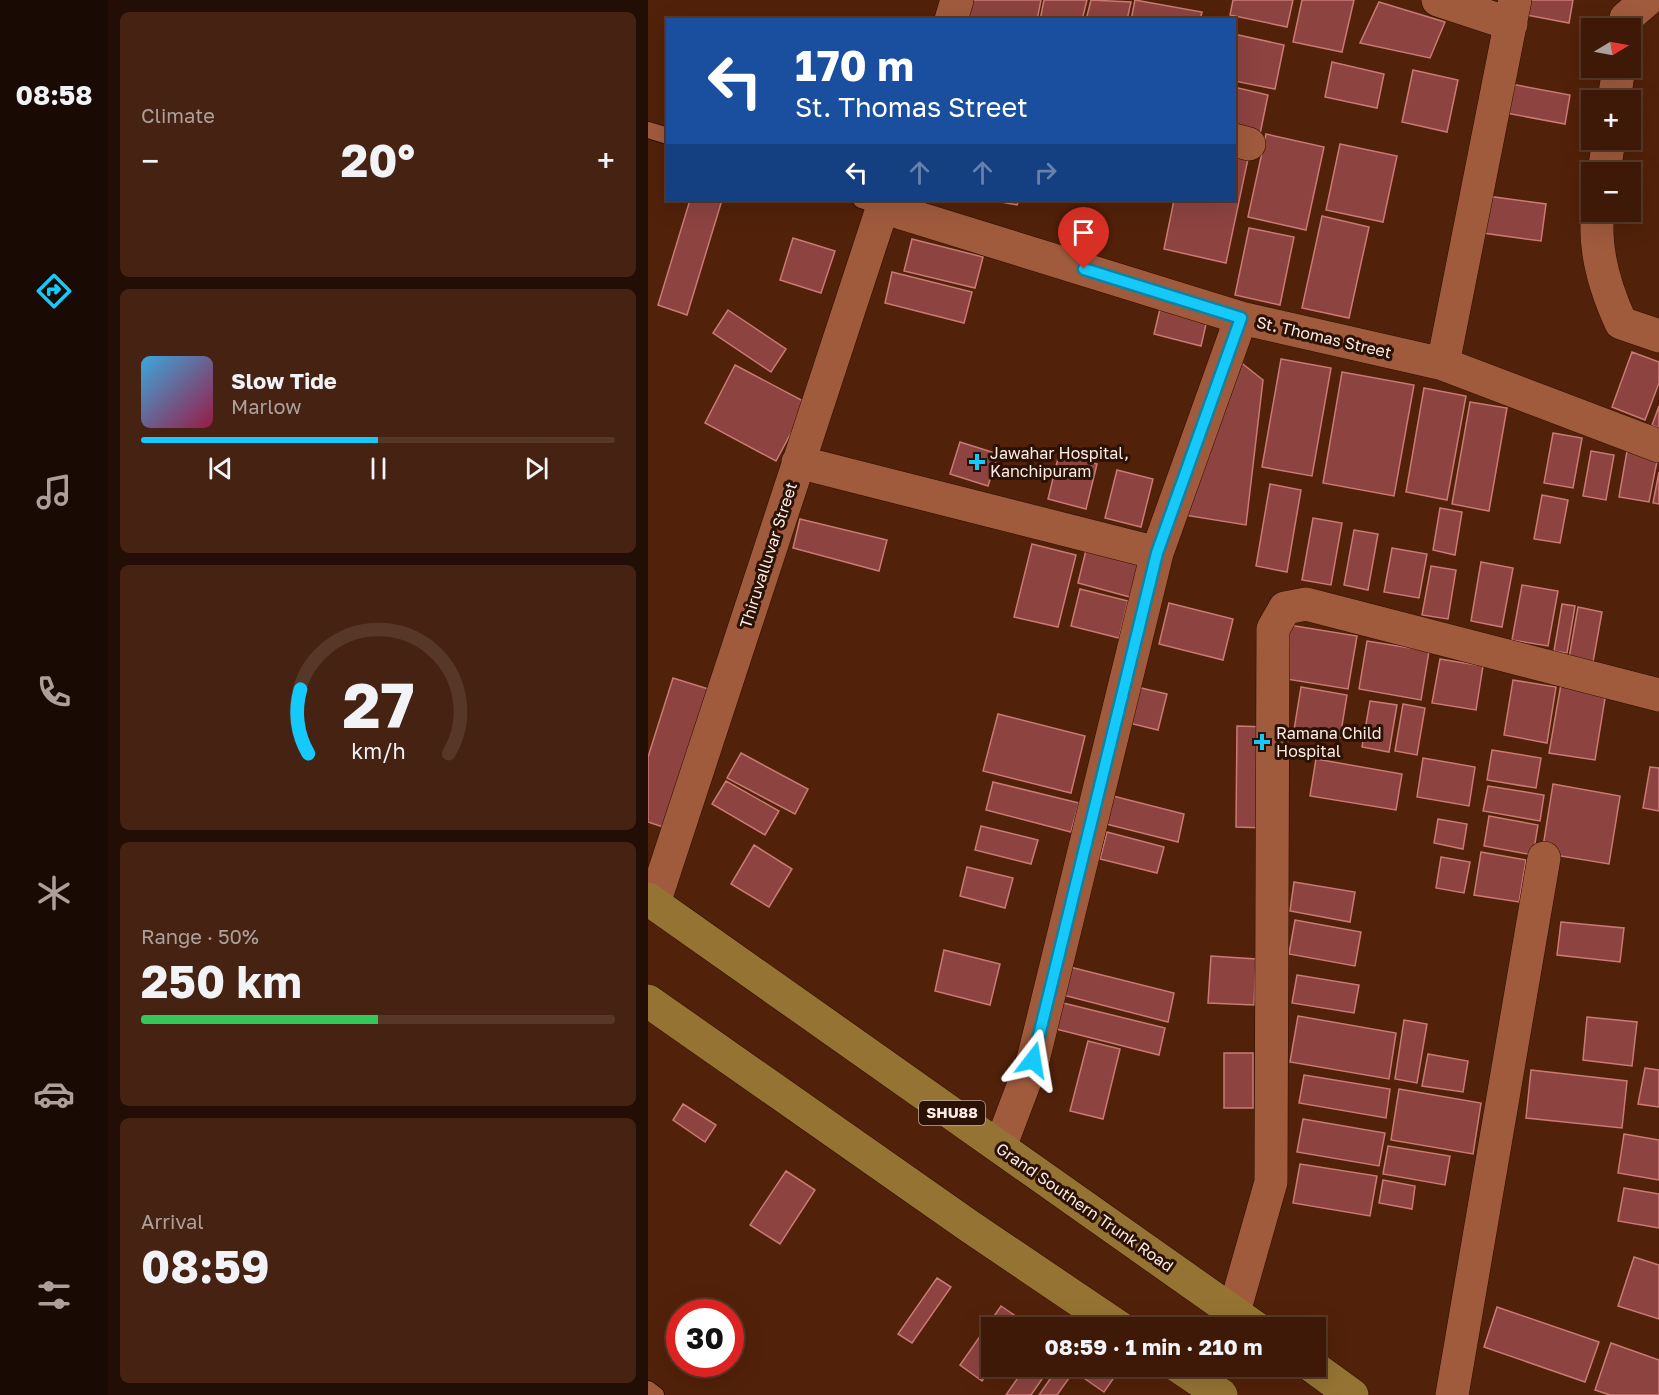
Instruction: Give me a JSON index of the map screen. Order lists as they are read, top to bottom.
{
  "streets": {
    "main road": ["SHU88", "Grand Southern Trunk Road"],
    "street": ["St. Thomas Street", "Thiruvalluvar Street"]
  },
  "crossings": [
    ["St. Thomas Street", "Thiruvalluvar Street"],
    ["Thiruvalluvar Street", "Grand Southern Trunk Road"]
  ],
  "places": {
    "health": ["Jawahar Hospital, Kanchipuram", "Ramana Child Hospital"]
  },
  "north": "right",
  "page": {
    "tabs": "08:58",
    "tile": [
      "Climate",
      ["Range · 50%", "250 km"],
      ["Arrival", "08:59"]
    ],
    "map_buttons": ["+", "−"],
    "turn": ["170 m", "St. Thomas Street"],
    "heat": ["−", "20°", "+"],
    "song": ["Slow Tide", "Marlow"],
    "limit": "30",
    "trip": "08:59 · 1 min · 210 m",
    "gauge": ["27", "km/h"]
  }
}
